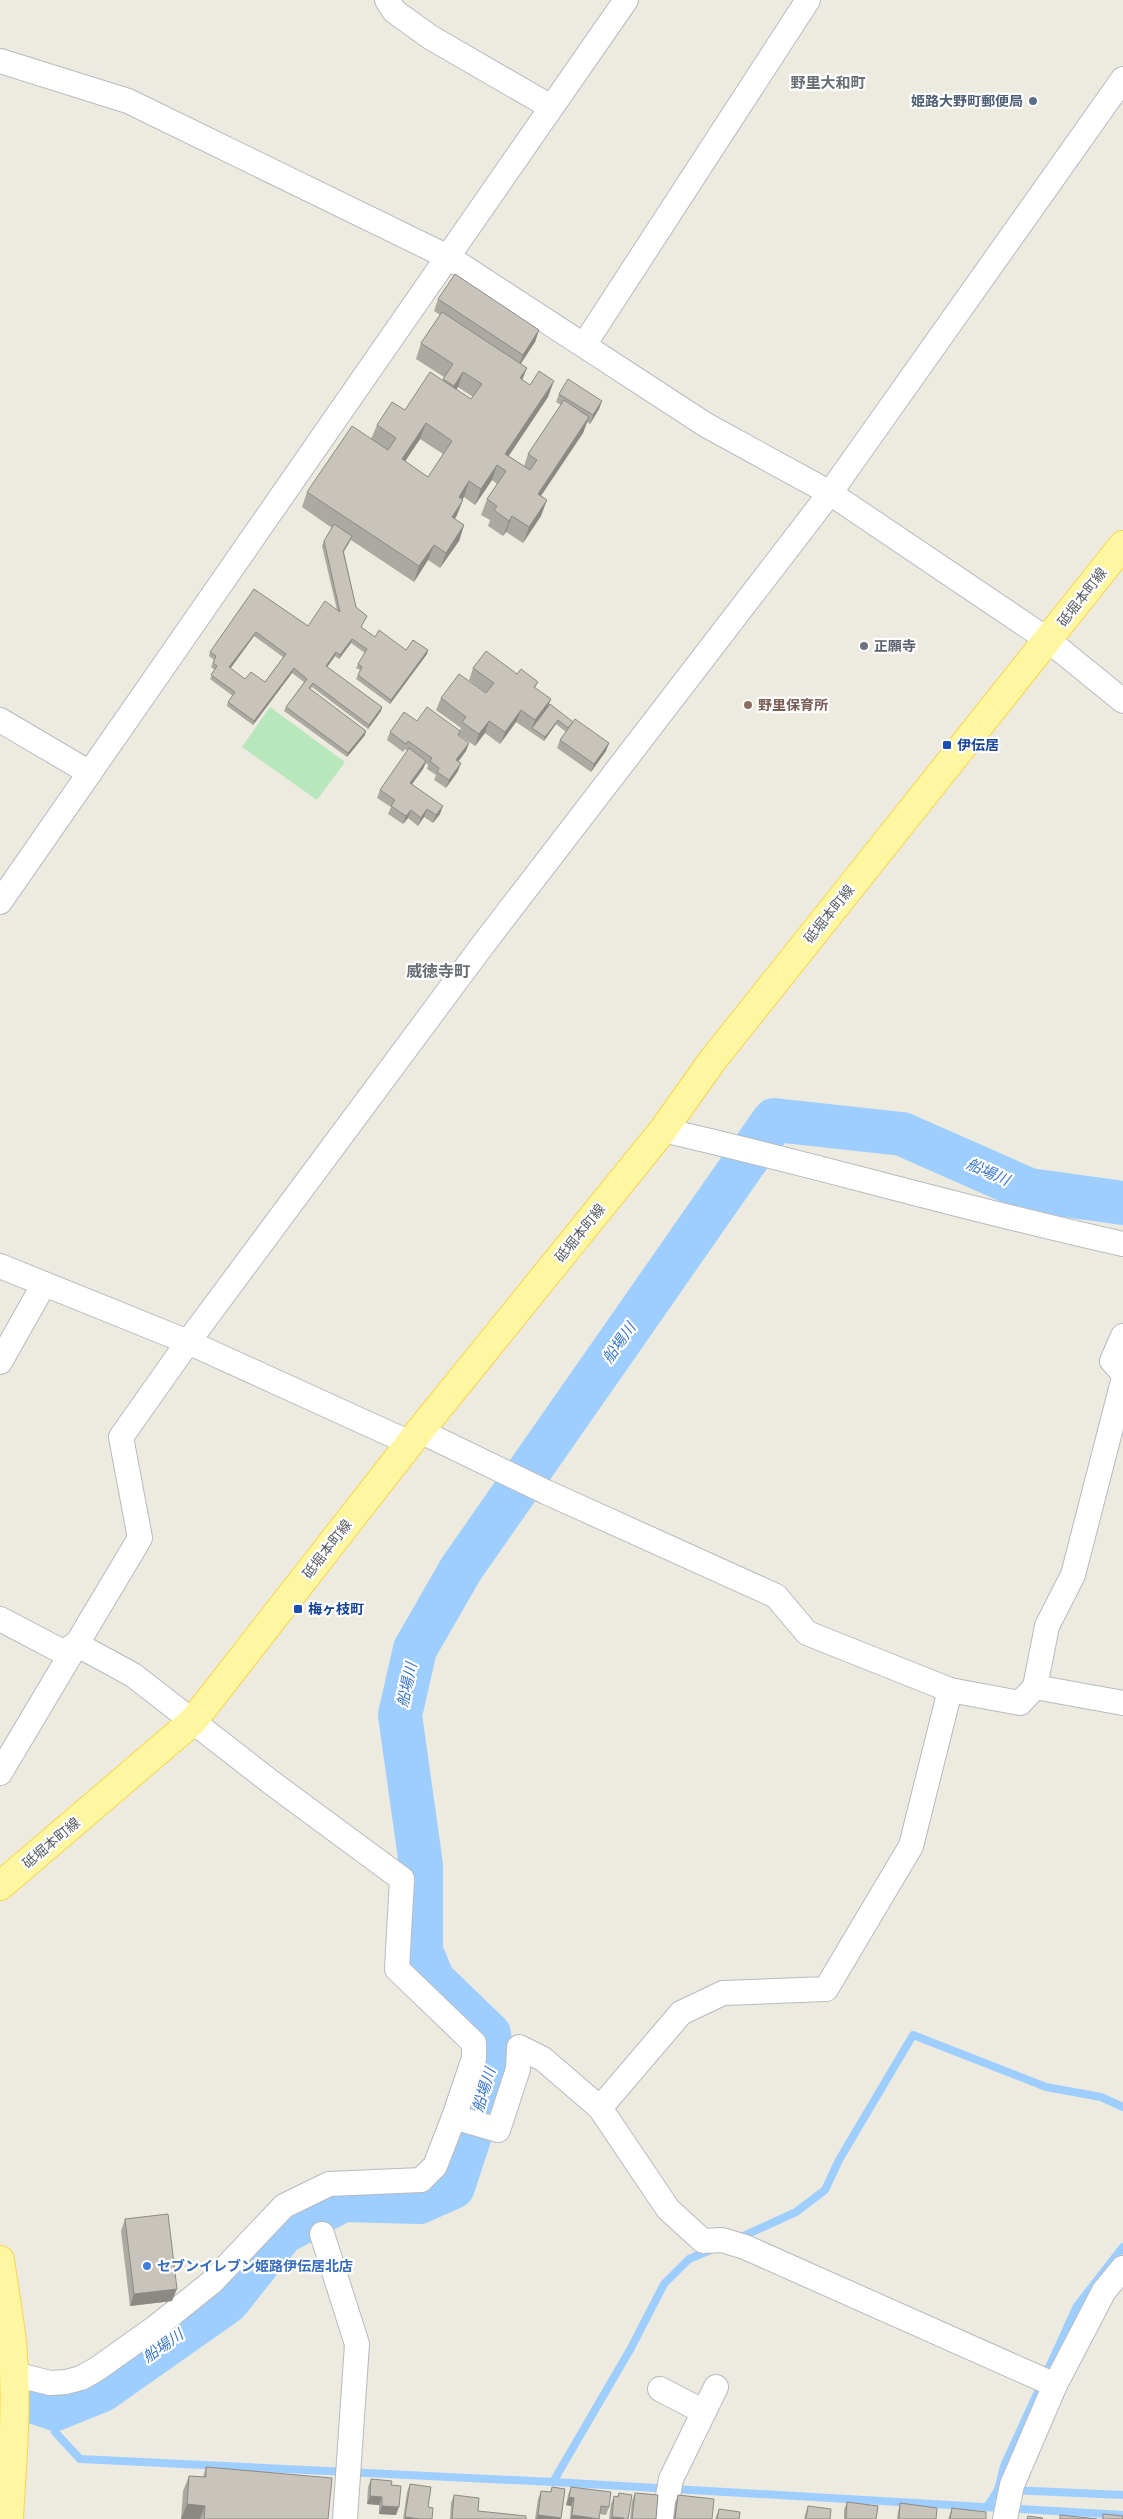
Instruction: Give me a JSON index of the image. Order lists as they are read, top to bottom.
{
  "streets": {
    "main road": ["砥堀本町線"]
  },
  "districts": ["野里大和町", "威徳寺町"],
  "water": ["船場川"],
  "places": {
    "other": [
      "姫路大野町郵便局",
      "正願寺",
      "野里保育所",
      "セブンイレブン姫路伊伝居北店"
    ],
    "transit": ["伊伝居", "梅ヶ枝町"]
  }
}
